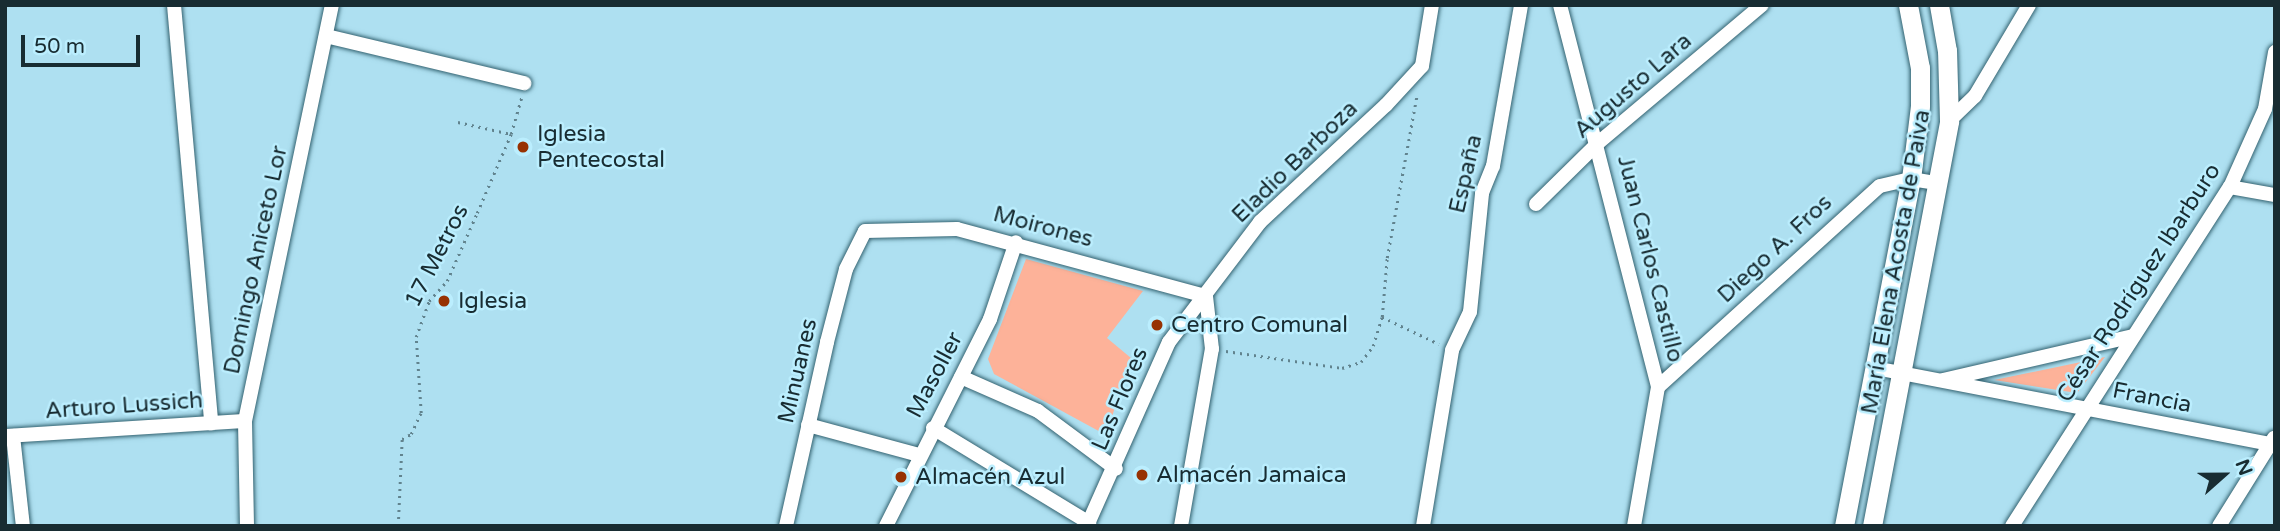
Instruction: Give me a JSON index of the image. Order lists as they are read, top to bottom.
{
  "streets": {
    "street": [
      "Augusto Lara",
      "Eladio Barboza",
      "España",
      "Moirones",
      "Diego A. Fros",
      "Juan Carlos Castillo",
      "Domingo Aniceto Lor",
      "María Elena Acosta de Paiva",
      "César Rodríguez Ibarburo",
      "Minuanes",
      "Masoller",
      "Francia",
      "Las Flores",
      "Arturo Lussich"
    ],
    "path": ["17 Metros"]
  },
  "crossings": [
    ["Augusto Lara", "Juan Carlos Castillo"],
    ["Eladio Barboza", "Moirones"],
    ["Eladio Barboza", "Las Flores"],
    ["Moirones", "Minuanes"],
    ["Moirones", "Masoller"],
    ["Moirones", "Las Flores"],
    ["Diego A. Fros", "Juan Carlos Castillo"],
    ["Diego A. Fros", "María Elena Acosta de Paiva"],
    ["Domingo Aniceto Lor", "Arturo Lussich"],
    ["María Elena Acosta de Paiva", "Francia"],
    ["César Rodríguez Ibarburo", "Francia"]
  ],
  "places": [
    "Iglesia Pentecostal",
    "Iglesia",
    "Centro Comunal",
    "Almacén Jamaica",
    "Almacén Azul"
  ],
  "scale_bar": "50 m",
  "north": "right"
}
